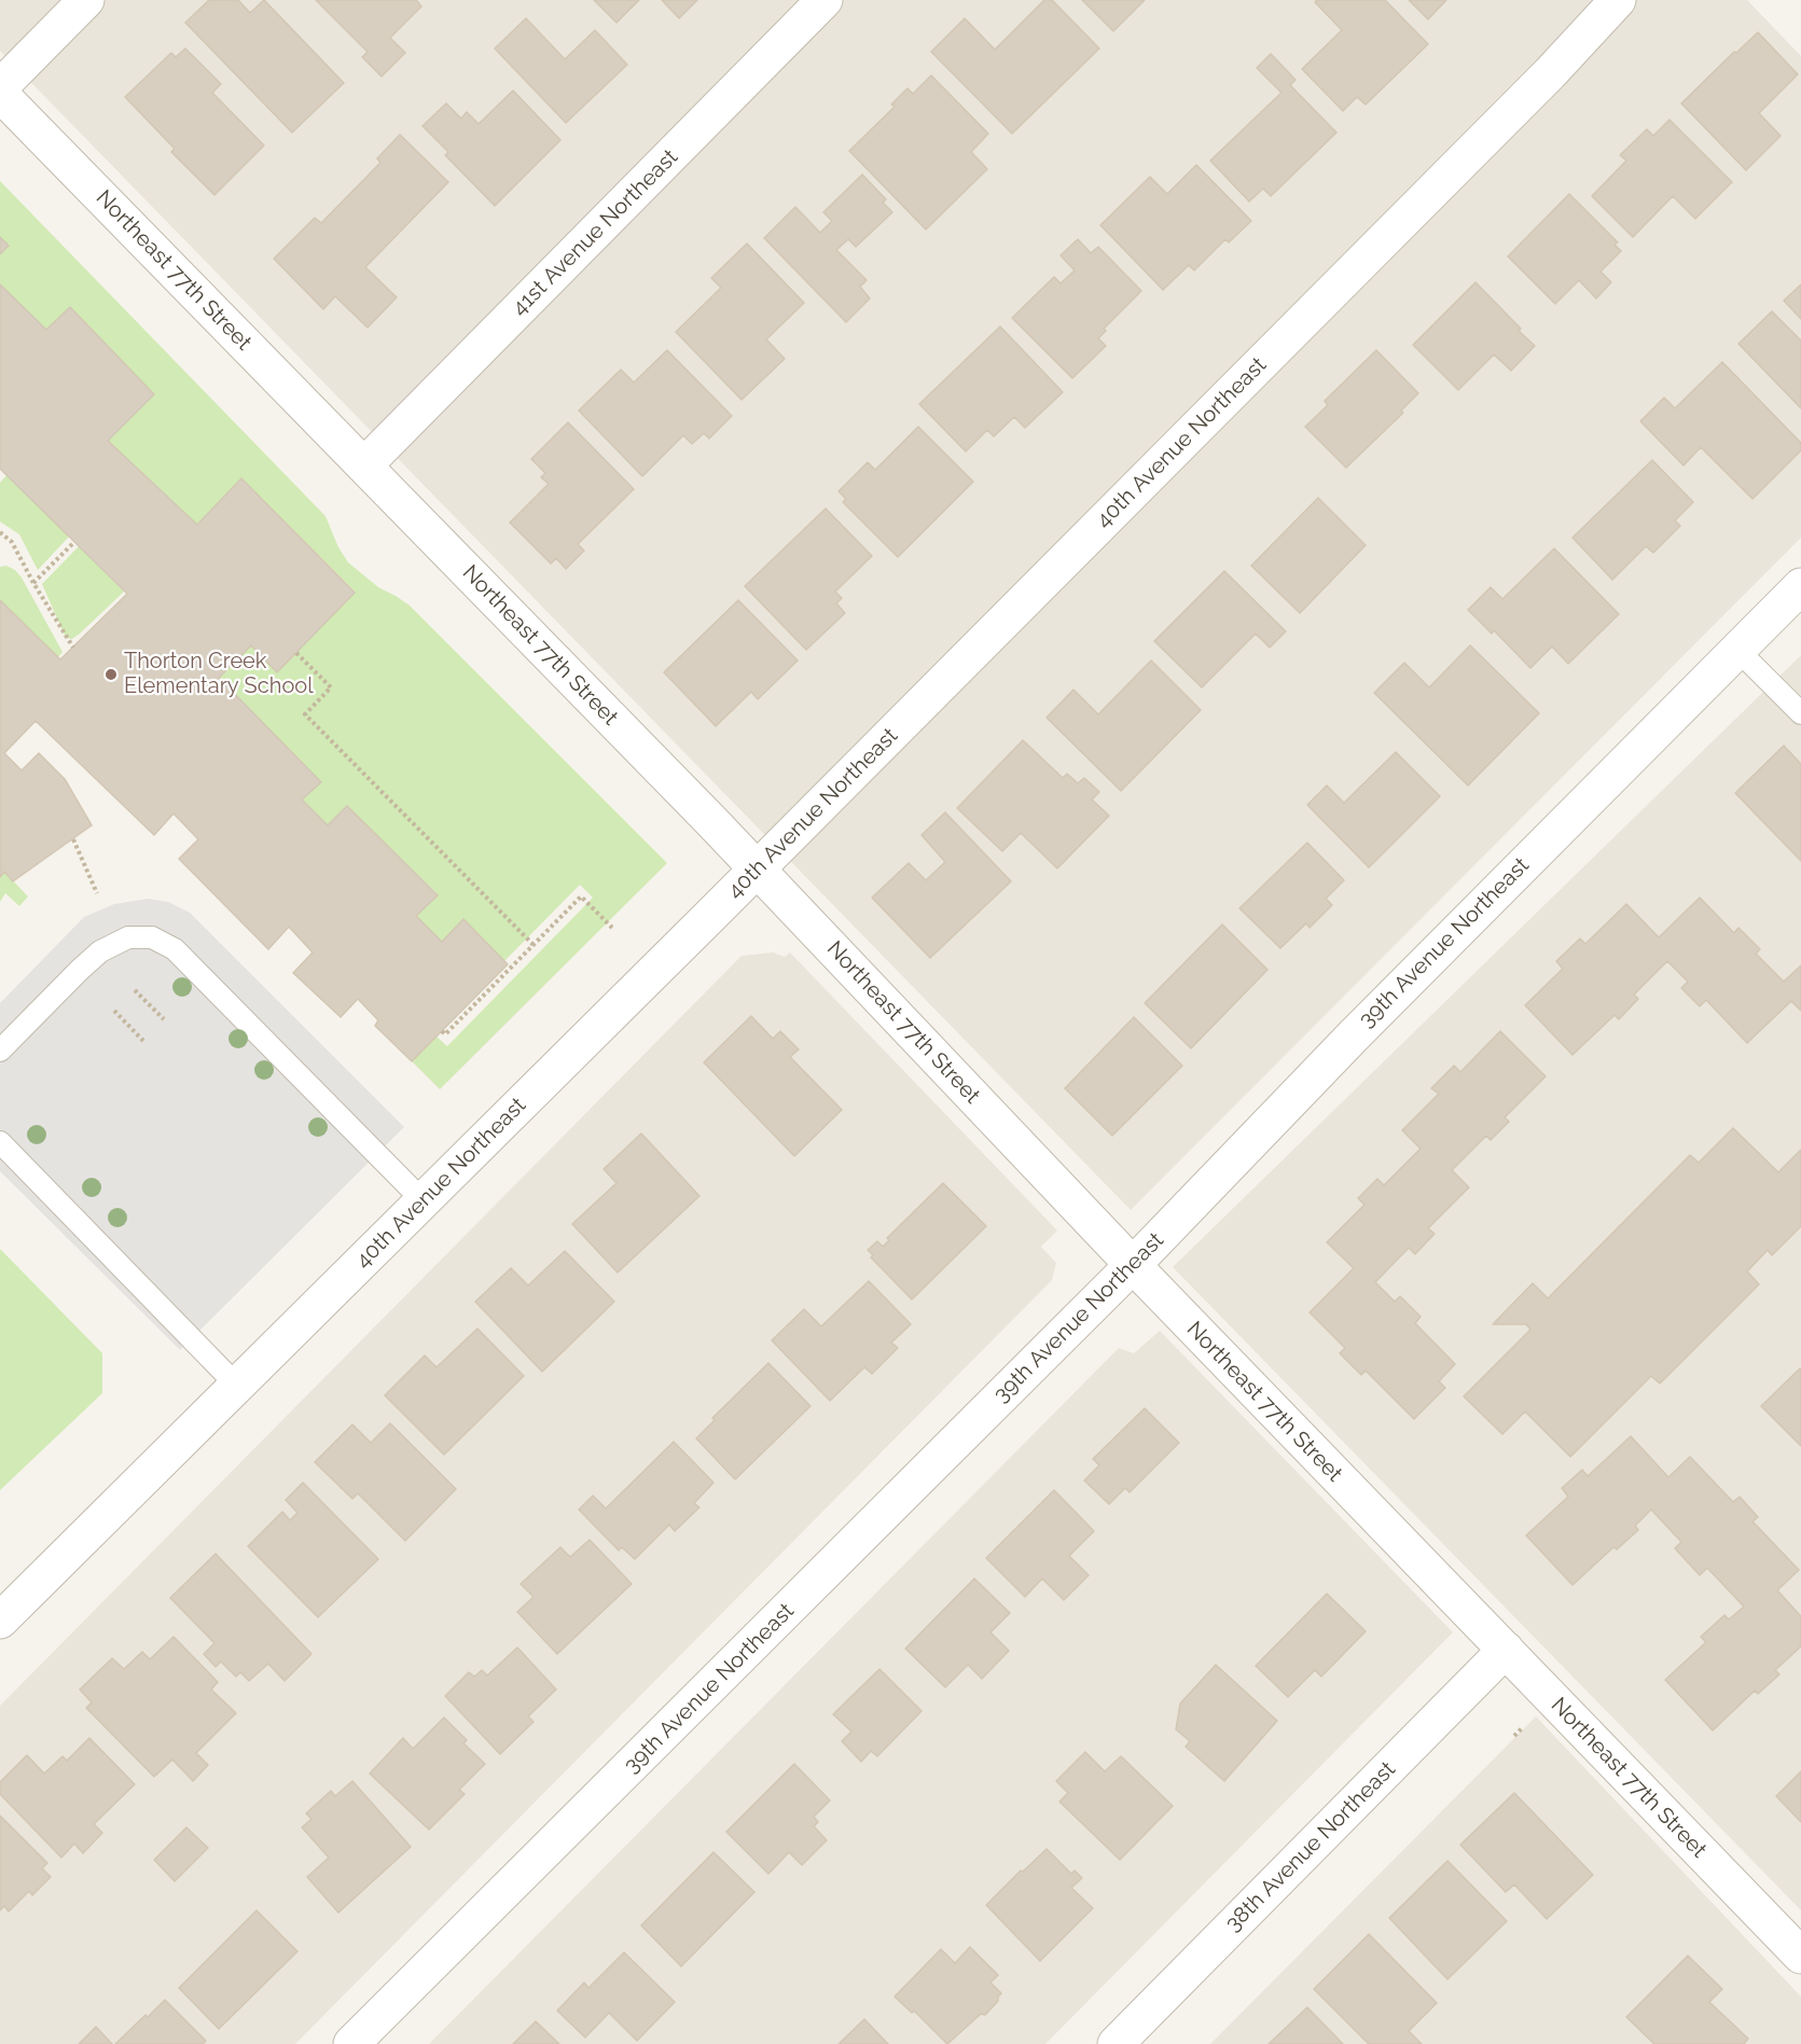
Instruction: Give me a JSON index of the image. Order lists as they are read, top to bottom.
{
  "streets": {
    "street": [
      "41st Avenue Northeast",
      "Northeast 77th Street",
      "40th Avenue Northeast",
      "39th Avenue Northeast",
      "38th Avenue Northeast"
    ]
  },
  "crossings": [
    ["41st Avenue Northeast", "Northeast 77th Street"],
    ["Northeast 77th Street", "40th Avenue Northeast"],
    ["Northeast 77th Street", "39th Avenue Northeast"],
    ["Northeast 77th Street", "38th Avenue Northeast"]
  ],
  "places": ["Thorton Creek Elementary School"]
}
